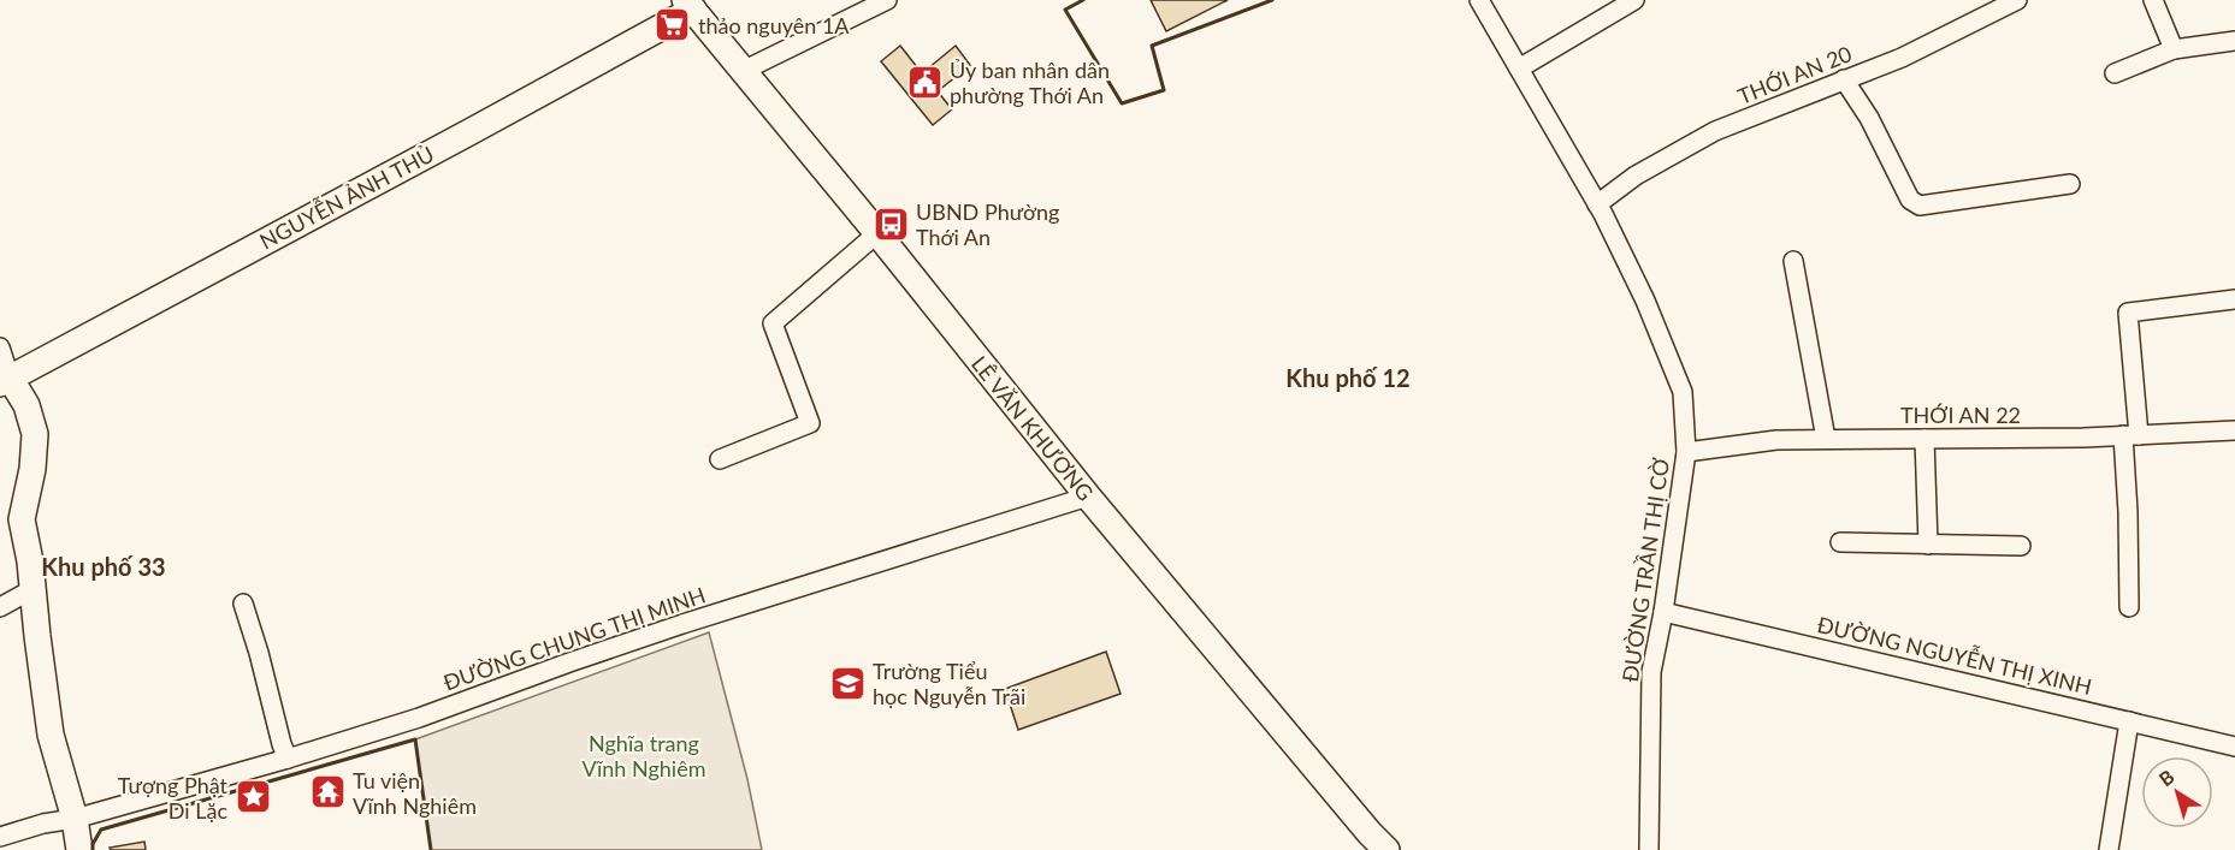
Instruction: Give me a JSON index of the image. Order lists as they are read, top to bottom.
{
  "streets": {
    "main road": ["NGUYỄN ẢNH THỦ", "LÊ VĂN KHƯƠNG"],
    "street": [
      "THỚI AN 20",
      "THỚI AN 22",
      "ĐƯỜNG TRẦN THỊ CỜ",
      "ĐƯỜNG CHUNG THỊ MINH",
      "ĐƯỜNG NGUYỄN THỊ XINH"
    ]
  },
  "crossings": [
    ["THỚI AN 20", "ĐƯỜNG TRẦN THỊ CỜ"],
    ["NGUYỄN ẢNH THỦ", "LÊ VĂN KHƯƠNG"],
    ["THỚI AN 22", "ĐƯỜNG TRẦN THỊ CỜ"],
    ["LÊ VĂN KHƯƠNG", "ĐƯỜNG CHUNG THỊ MINH"],
    ["ĐƯỜNG TRẦN THỊ CỜ", "ĐƯỜNG NGUYỄN THỊ XINH"]
  ],
  "districts": ["Khu phố 12", "Khu phố 33"],
  "parks": ["Nghĩa trang Vĩnh Nghiêm"],
  "places": {
    "supermarket": ["thảo nguyên 1A"],
    "public building": ["Ủy ban nhân dân phường Thới An"],
    "bus stop": ["UBND Phường Thới An"],
    "school or university": ["Trường Tiểu học Nguyễn Trãi"],
    "temple": ["Tu viện Vĩnh Nghiêm"],
    "place": ["Tượng Phật Di Lặc"]
  },
  "north": "top left"
}
